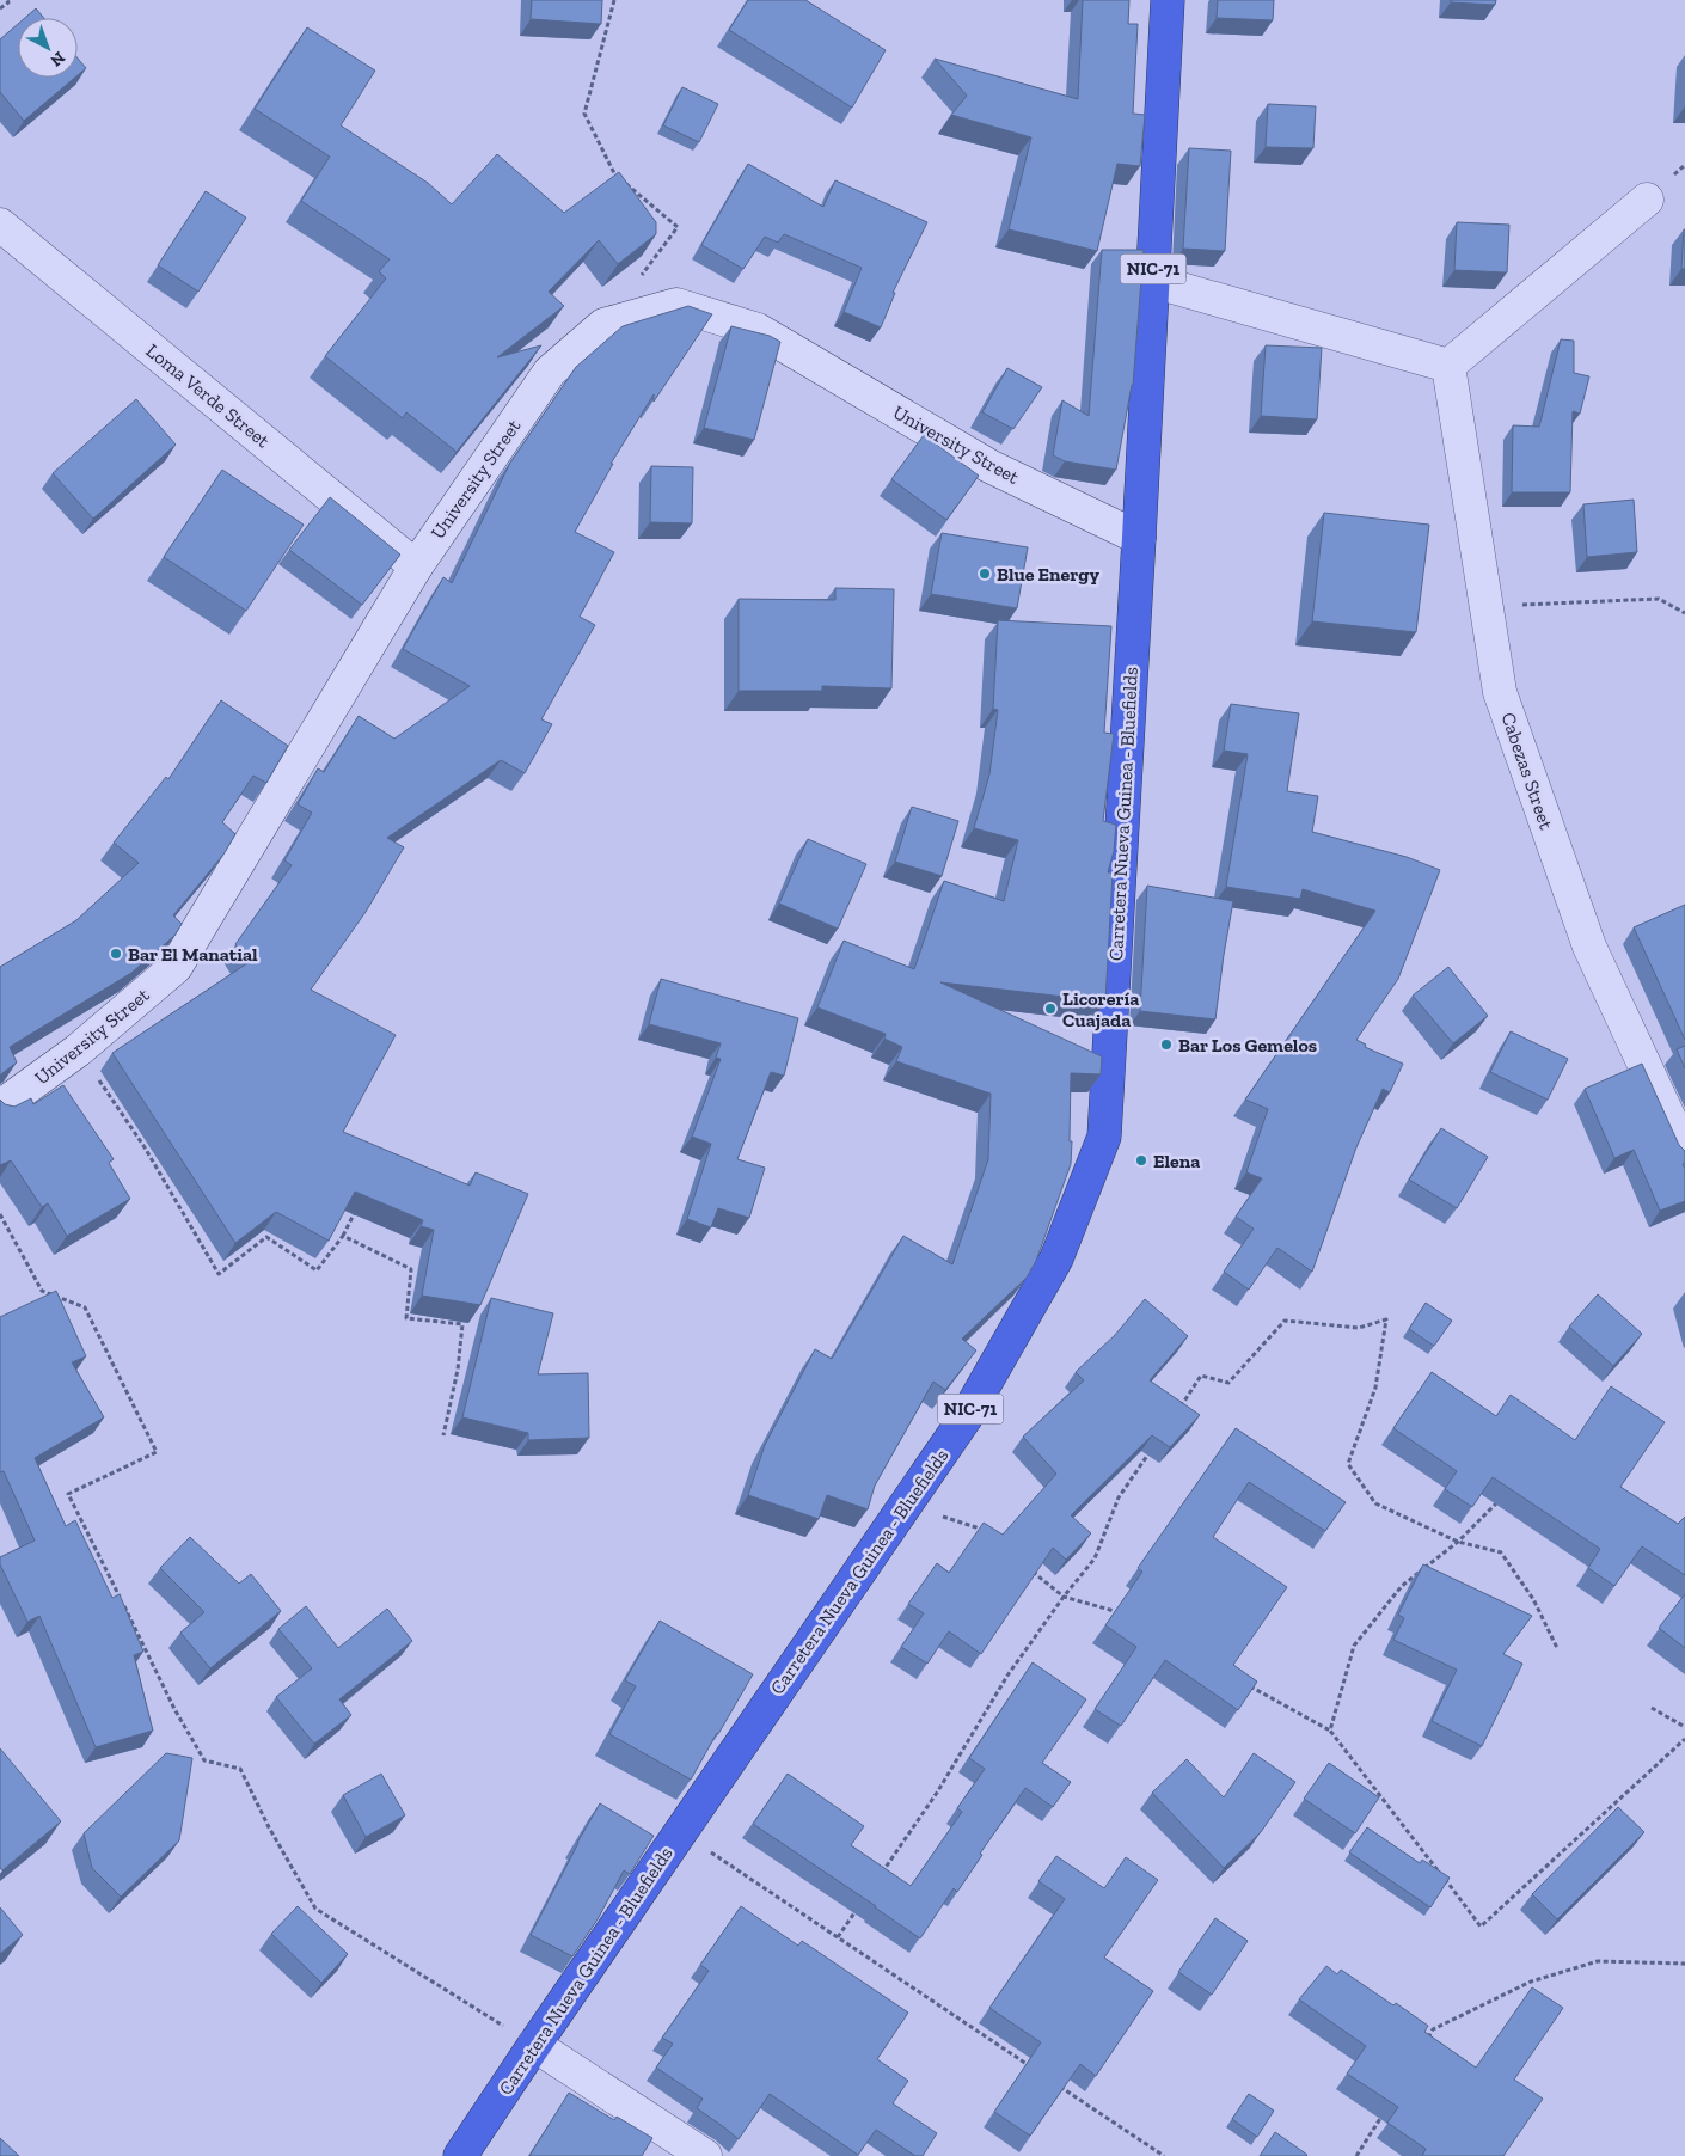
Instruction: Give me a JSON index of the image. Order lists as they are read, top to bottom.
{
  "streets": {
    "highway": ["NIC-71", "Carretera Nueva Guinea - Bluefields"],
    "street": ["Loma Verde Street", "University Street", "Cabezas Street"]
  },
  "crossings": [
    ["Loma Verde Street", "University Street"],
    ["University Street", "Carretera Nueva Guinea - Bluefields"]
  ],
  "places": [
    "Blue Energy",
    "Bar El Manatial",
    "Licorería Cuajada",
    "Bar Los Gemelos",
    "Elena"
  ],
  "north": "bottom right"
}
